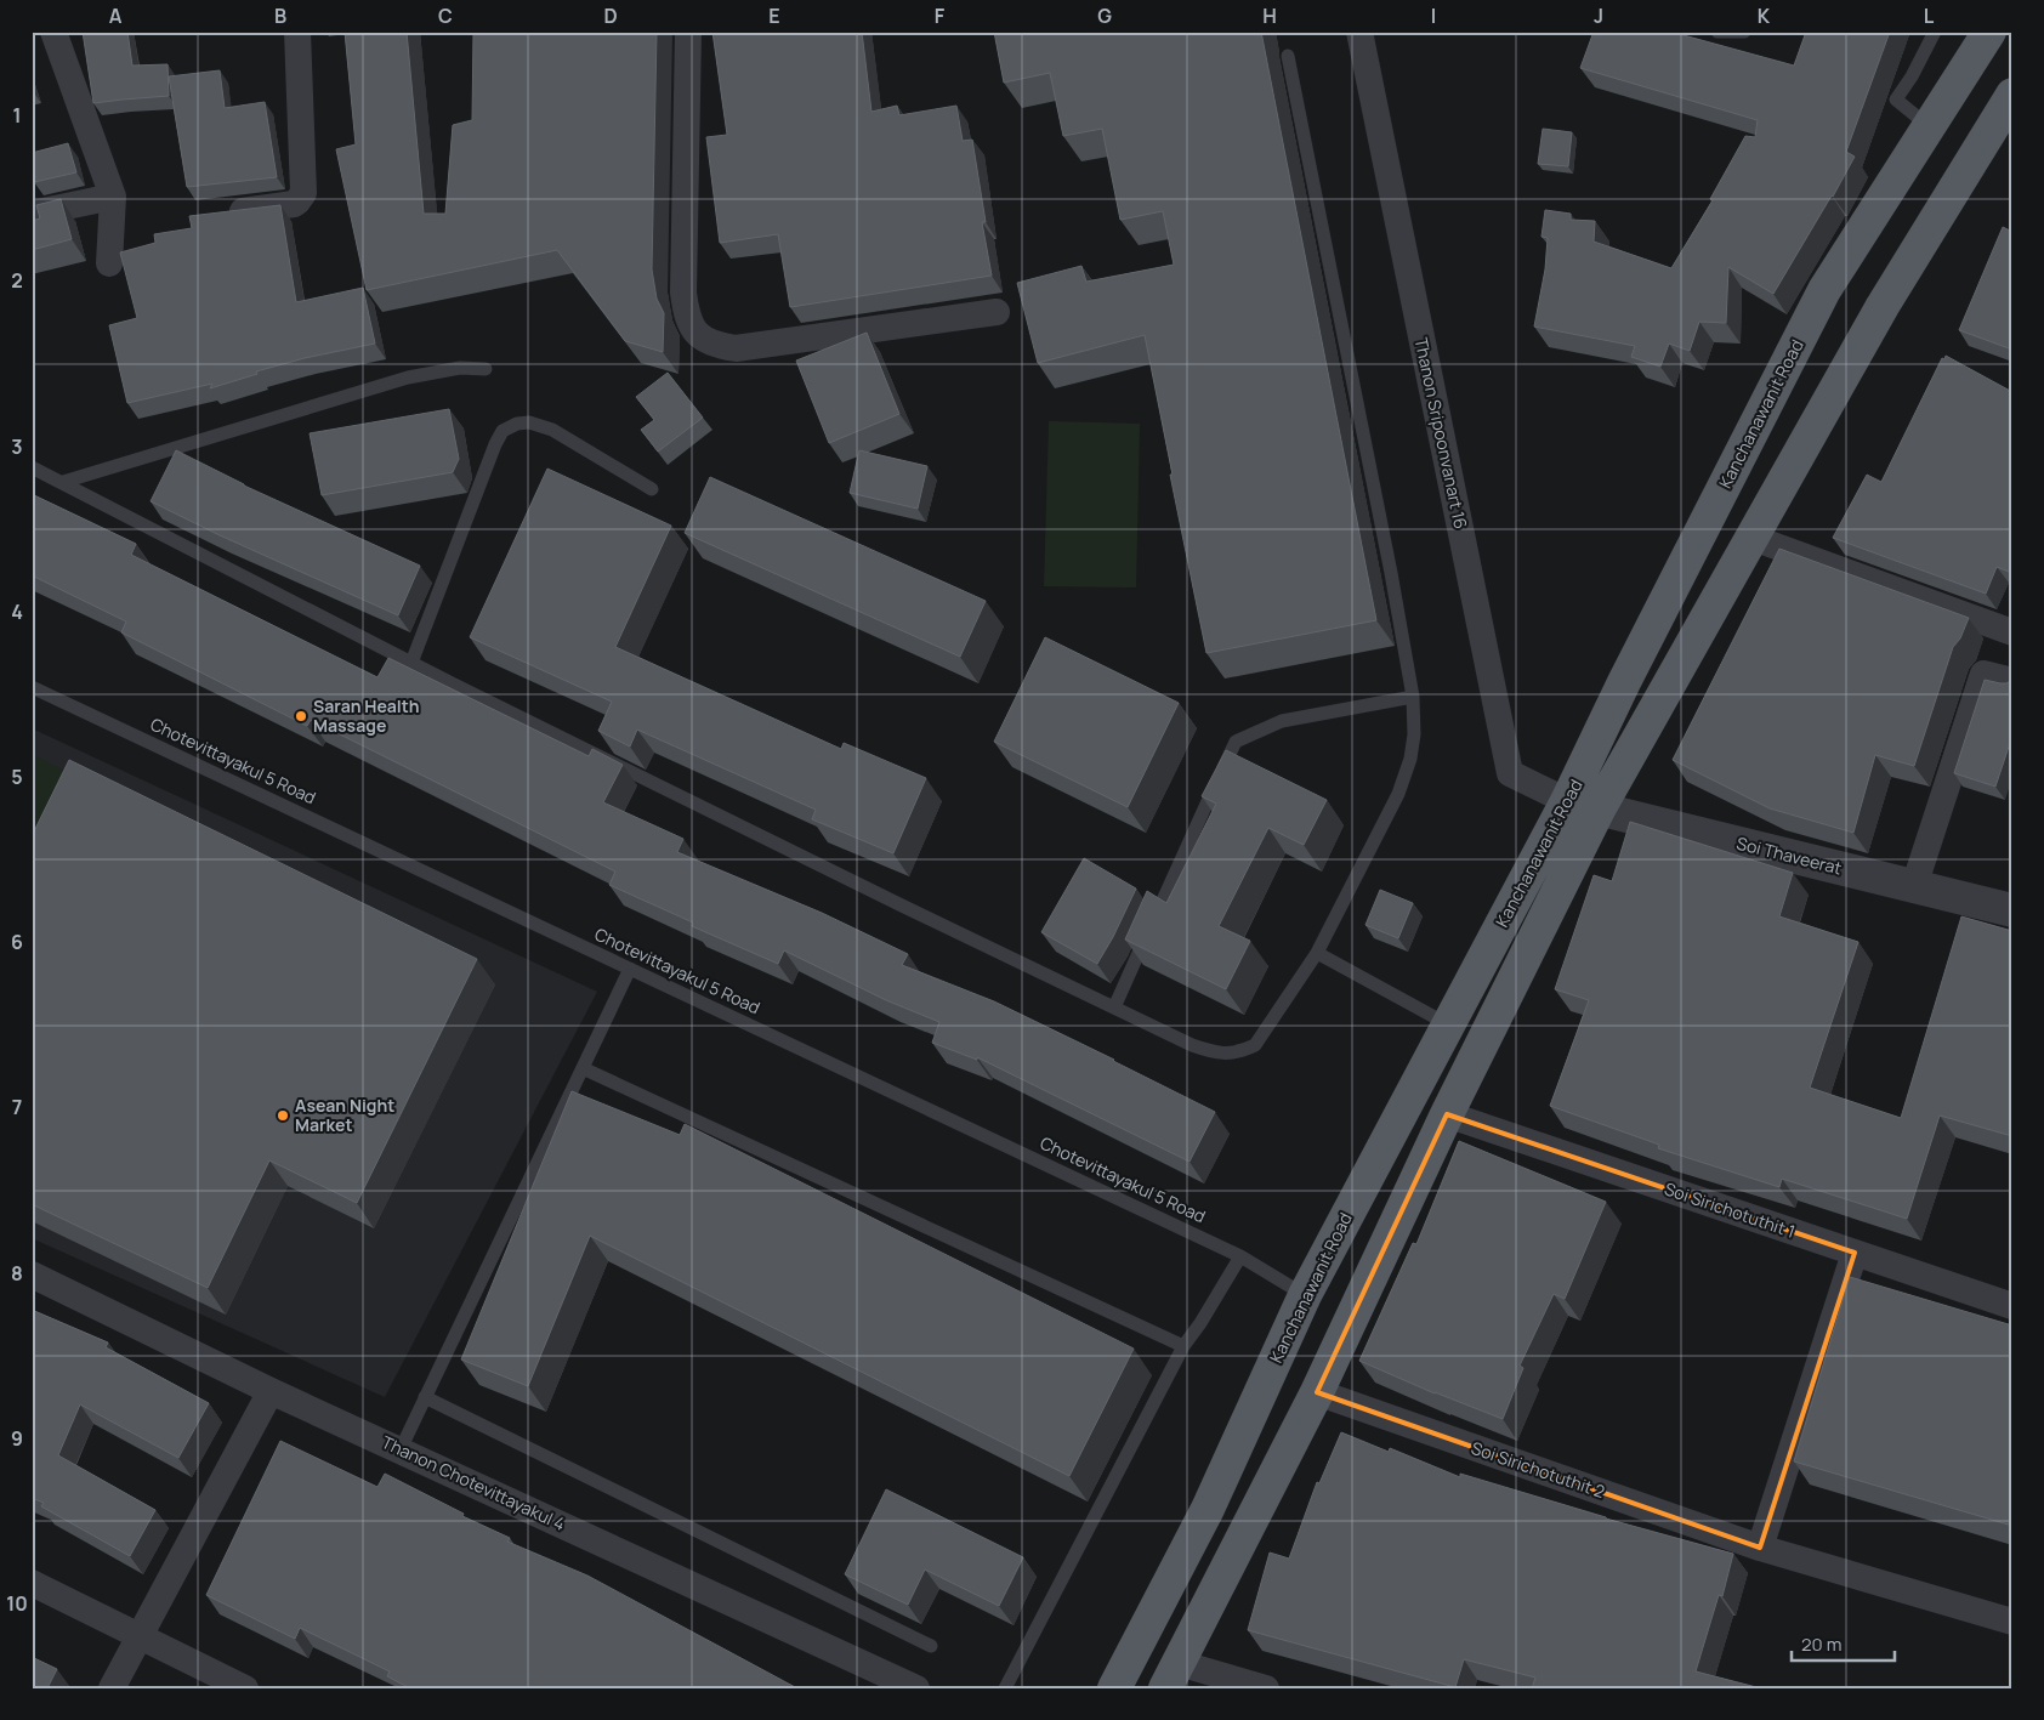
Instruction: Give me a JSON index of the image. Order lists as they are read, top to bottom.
{
  "streets": {
    "main road": ["Kanchanawanit Road"],
    "street": [
      "Thanon Sripoonvanart 16",
      "Soi Thaveerat",
      "Soi Sirichotuthit 1",
      "Soi Sirichotuthit 2",
      "Thanon Chotevittayakul 4"
    ],
    "lane": ["Chotevittayakul 5 Road"]
  },
  "crossings": [
    ["Kanchanawanit Road", "Thanon Sripoonvanart 16"],
    ["Kanchanawanit Road", "Chotevittayakul 5 Road"],
    ["Kanchanawanit Road", "Soi Thaveerat"],
    ["Kanchanawanit Road", "Soi Sirichotuthit 1"],
    ["Kanchanawanit Road", "Soi Sirichotuthit 2"],
    ["Thanon Sripoonvanart 16", "Soi Thaveerat"]
  ],
  "places": ["Saran Health Massage", "Asean Night Market"],
  "scale_bar": "20 m",
  "grid": {
    "columns": [
      "A",
      "B",
      "C",
      "D",
      "E",
      "F",
      "G",
      "H",
      "I",
      "J",
      "K",
      "L"
    ],
    "rows": [
      "1",
      "2",
      "3",
      "4",
      "5",
      "6",
      "7",
      "8",
      "9",
      "10"
    ]
  }
}
